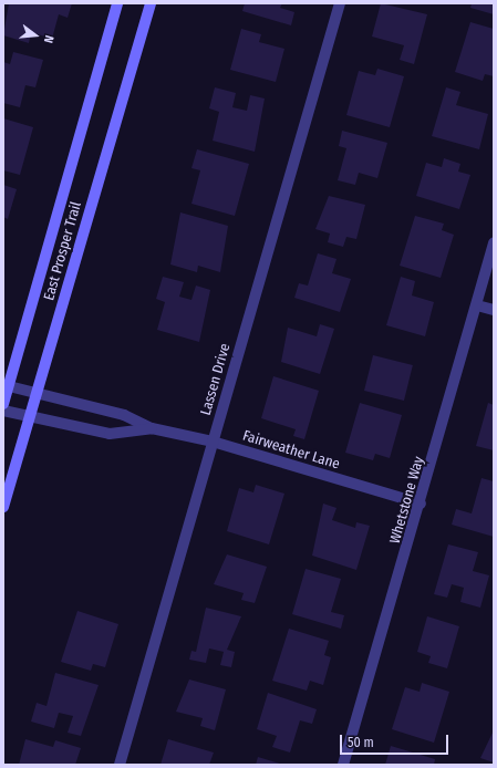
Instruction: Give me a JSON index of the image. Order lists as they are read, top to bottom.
{
  "streets": {
    "main road": ["East Prosper Trail"],
    "street": ["Lassen Drive", "Fairweather Lane", "Whetstone Way"]
  },
  "crossings": [
    ["East Prosper Trail", "Fairweather Lane"],
    ["Lassen Drive", "Fairweather Lane"],
    ["Fairweather Lane", "Whetstone Way"]
  ],
  "scale_bar": "50 m",
  "north": "right"
}
